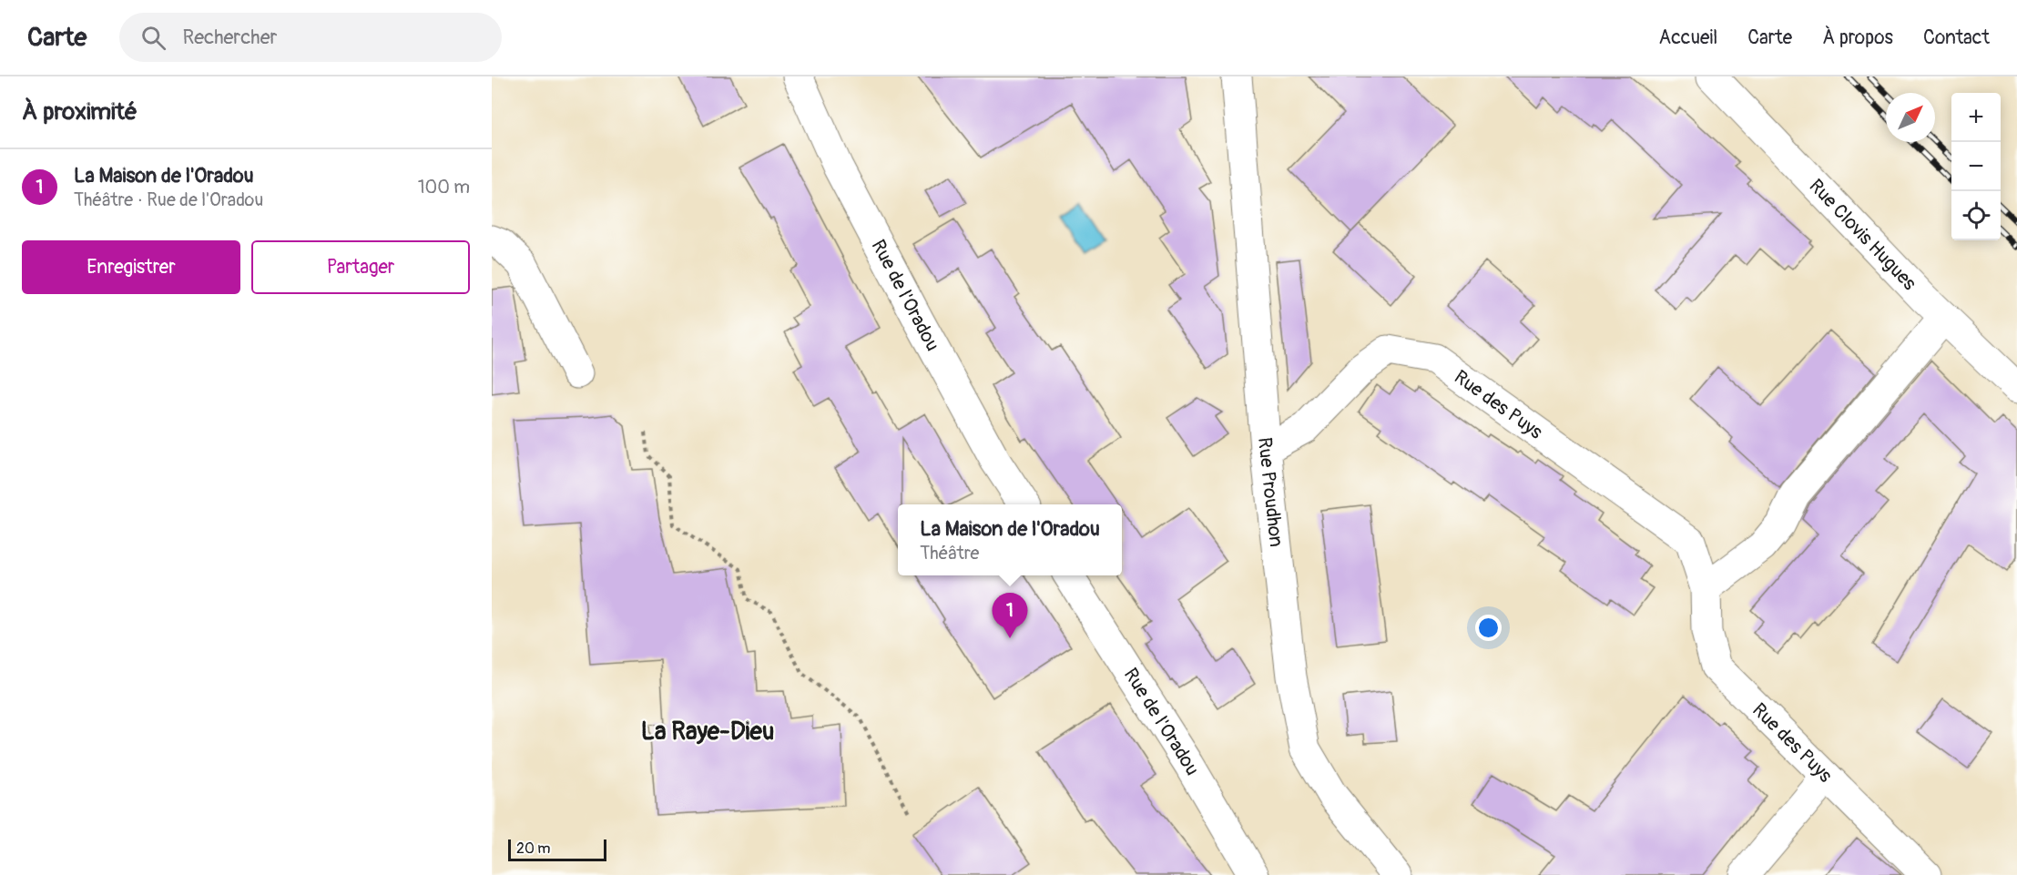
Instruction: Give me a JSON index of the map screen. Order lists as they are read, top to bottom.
{
  "streets": {
    "street": [
      "Rue Clovis Hugues",
      "Rue de l'Oradou",
      "Rue des Puys",
      "Rue Proudhon"
    ]
  },
  "crossings": [
    ["Rue des Puys", "Rue Proudhon"]
  ],
  "districts": ["La Raye-Dieu"],
  "scale_bar": "20 m",
  "north": "top right",
  "page": {
    "header": "Carte",
    "search": "Rechercher",
    "nav": [
      "Accueil",
      "Carte",
      "À propos",
      "Contact"
    ],
    "heading": "À proximité",
    "map_buttons": ["+", "−"],
    "list": [
      {
        "mark": "1",
        "name": "La Maison de l'Oradou",
        "note": "Théâtre · Rue de l'Oradou",
        "value": "100 m"
      }
    ],
    "buttons": ["Enregistrer", "Partager"],
    "popup": ["La Maison de l'Oradou", "Théâtre"],
    "pins": "1",
    "scale": "20 m"
  }
}
